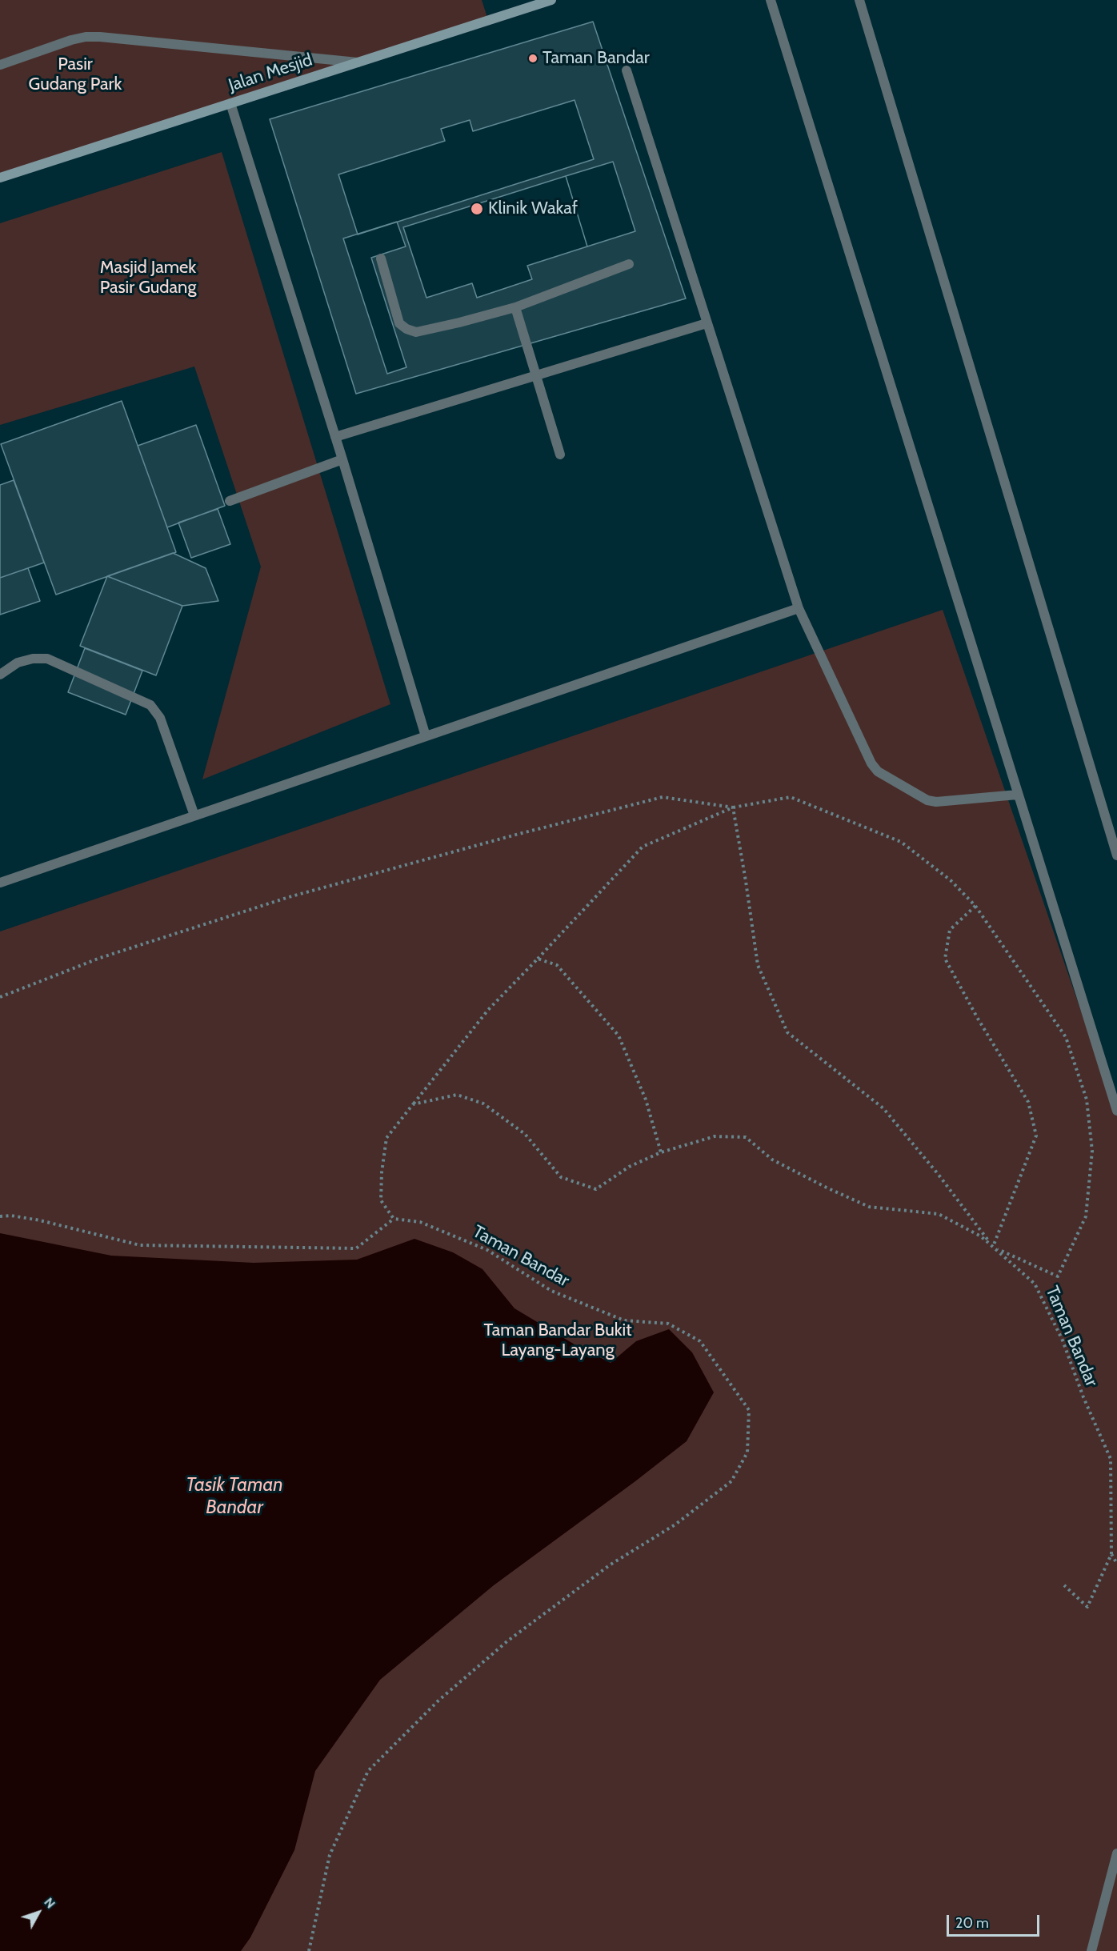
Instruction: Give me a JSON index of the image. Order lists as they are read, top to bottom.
{
  "streets": {
    "main road": ["Jalan Mesjid"],
    "path": ["Taman Bandar"]
  },
  "water": ["Tasik Taman Bandar"],
  "parks": ["Pasir Gudang Park", "Masjid Jamek Pasir Gudang", "Taman Bandar Bukit Layang-Layang"],
  "places": ["Taman Bandar", "Klinik Wakaf"],
  "scale_bar": "20 m",
  "north": "top right"
}
